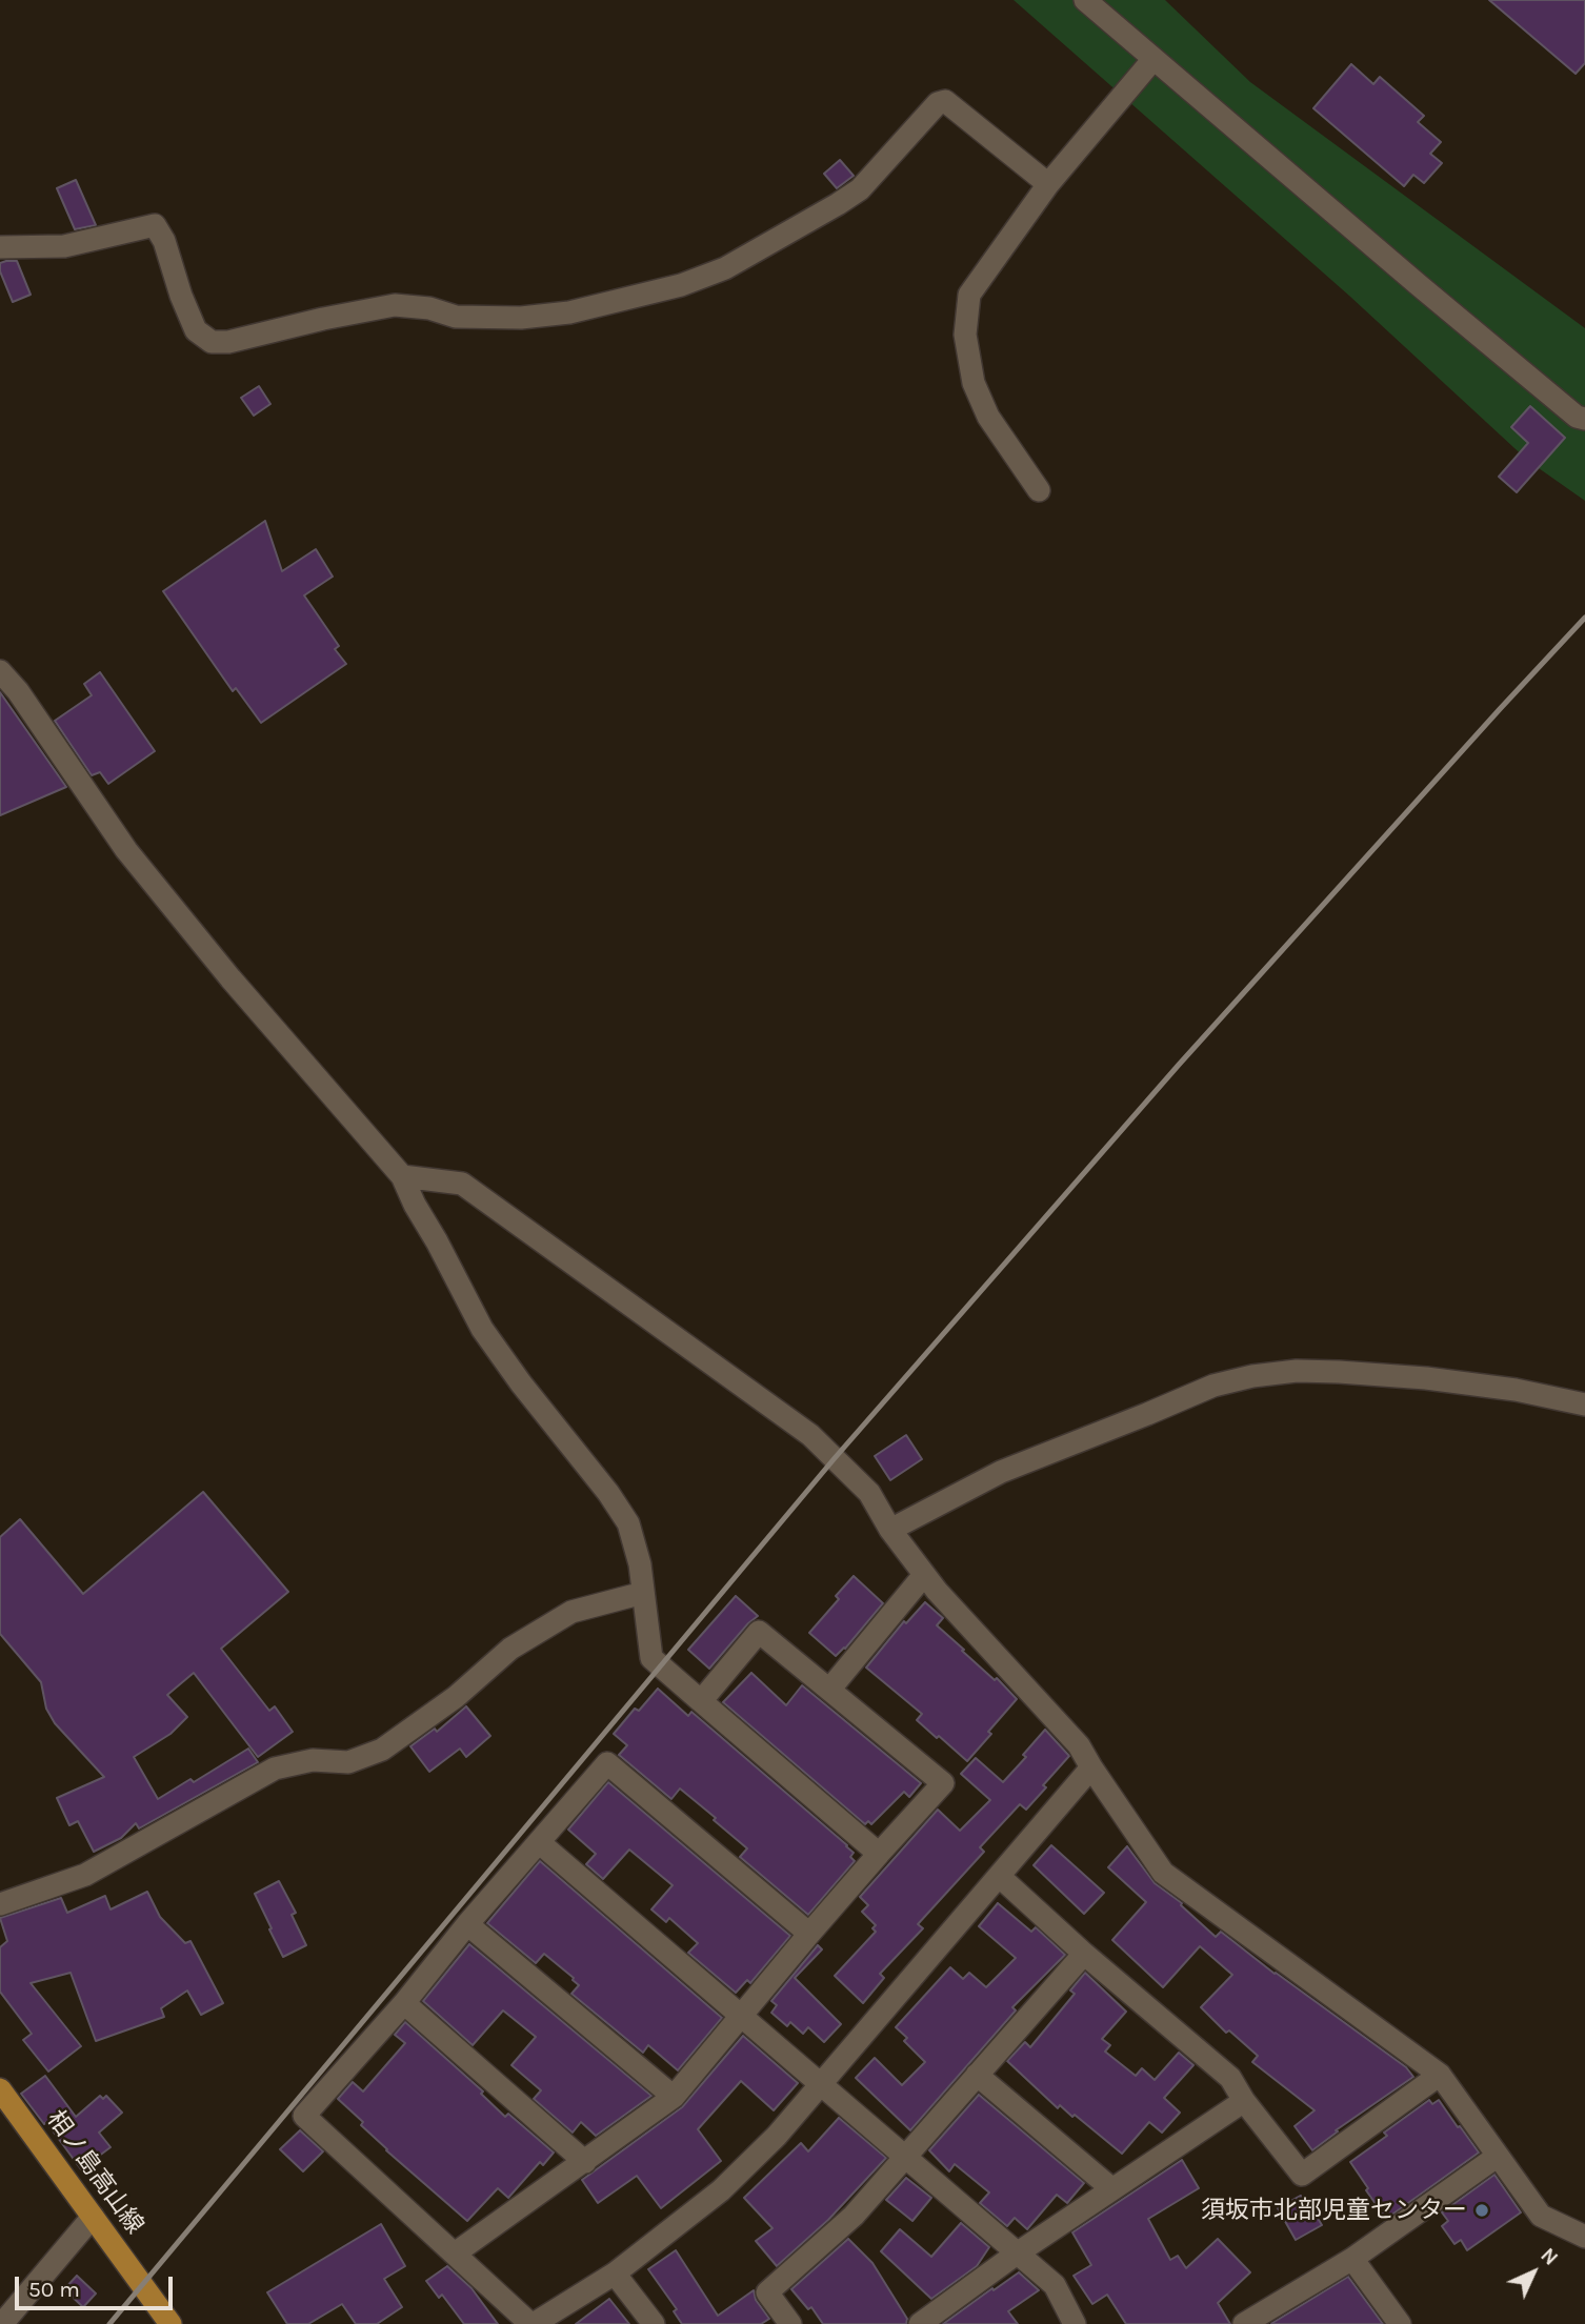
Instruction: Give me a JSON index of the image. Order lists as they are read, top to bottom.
{
  "streets": {
    "main road": ["相ノ島高山線"]
  },
  "places": ["須坂市北部児童センター"],
  "scale_bar": "50 m",
  "north": "top right"
}
